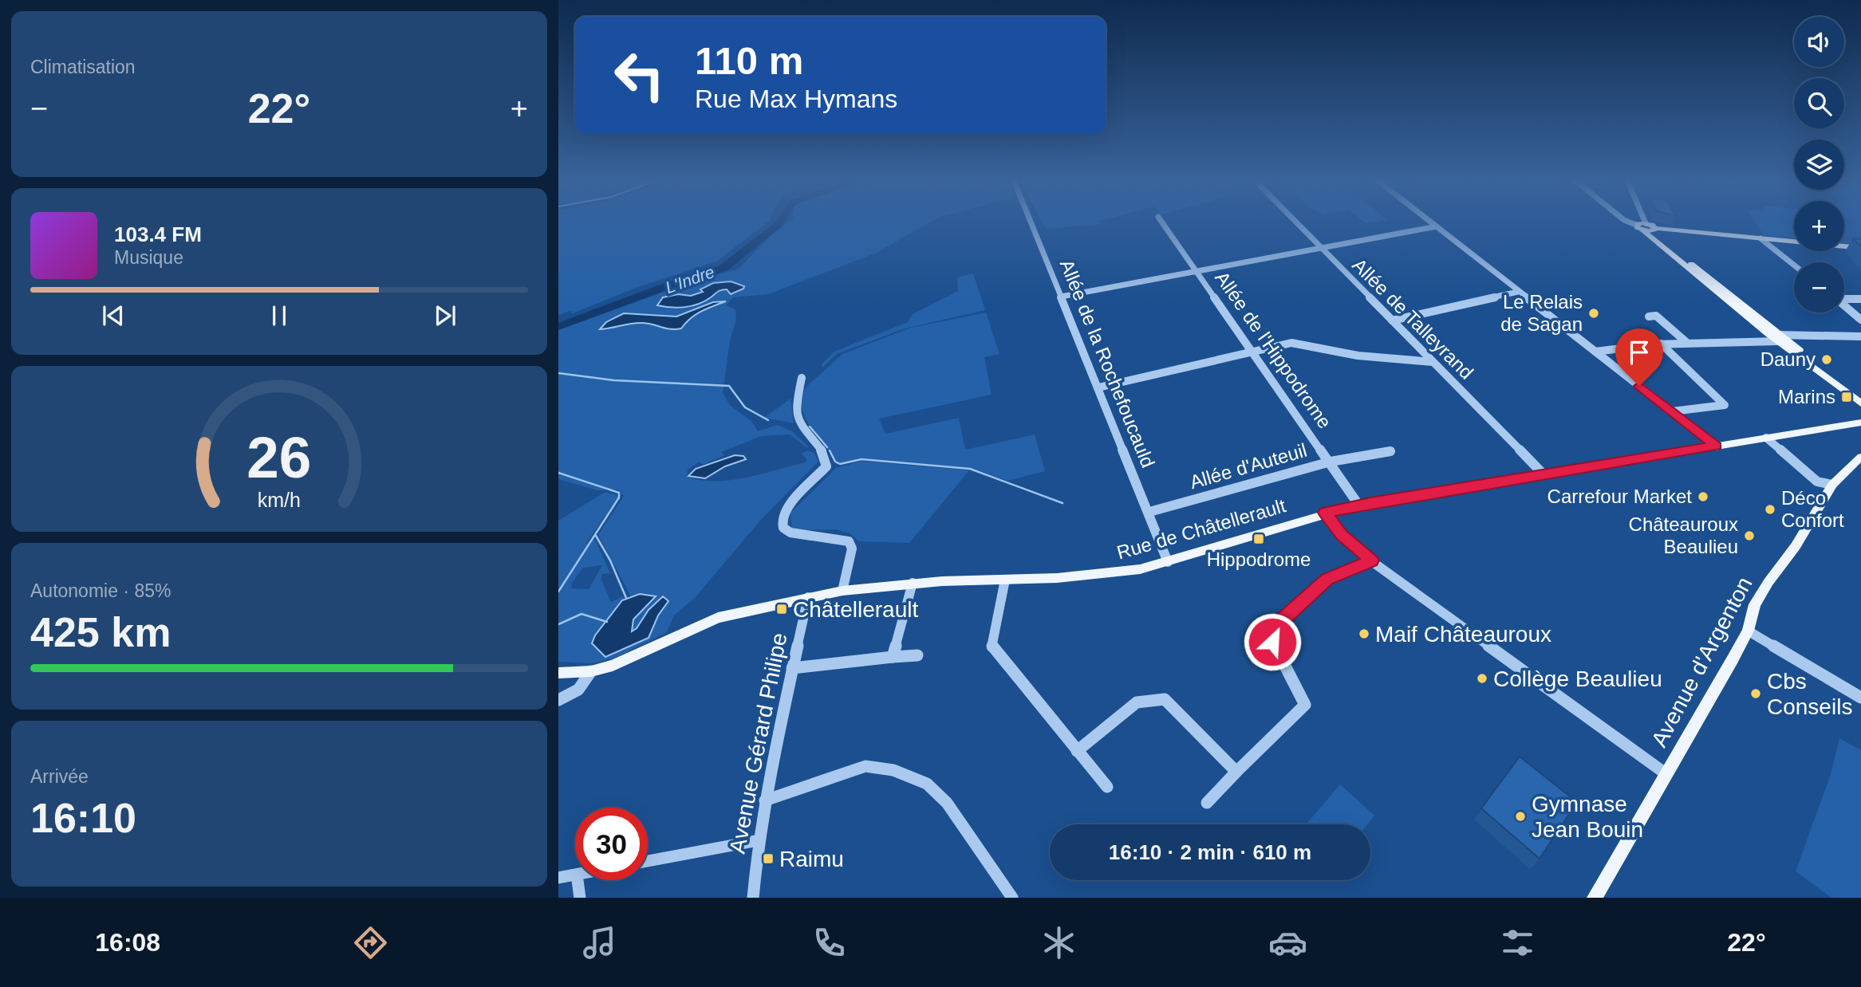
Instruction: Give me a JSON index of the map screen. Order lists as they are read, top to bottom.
{
  "streets": {
    "main road": ["Rue de Châtellerault", "Avenue d'Argenton"],
    "street": [
      "Allée de Talleyrand",
      "Allée de l'Hippodrome",
      "Allée de la Rochefoucauld",
      "Allée d'Auteuil",
      "Avenue Gérard Philipe"
    ]
  },
  "crossings": [
    ["Allée de Talleyrand", "Rue de Châtellerault"],
    ["Allée de l'Hippodrome", "Allée d'Auteuil"],
    ["Allée de l'Hippodrome", "Rue de Châtellerault"],
    ["Allée de la Rochefoucauld", "Allée d'Auteuil"],
    ["Allée de la Rochefoucauld", "Rue de Châtellerault"],
    ["Rue de Châtellerault", "Avenue Gérard Philipe"]
  ],
  "water": ["L'Indre"],
  "places": {
    "other": [
      "Le Relais de Sagan",
      "Dauny",
      "Carrefour Market",
      "Déco Confort",
      "Châteauroux Beaulieu",
      "Maif Châteauroux",
      "Collège Beaulieu",
      "Cbs Conseils",
      "Gymnase Jean Bouin"
    ],
    "transit": [
      "Marins",
      "Hippodrome",
      "Châtellerault",
      "Raimu"
    ]
  },
  "page": {
    "tile": [
      "Climatisation",
      ["Autonomie · 85%", "425 km"],
      ["Arrivée", "16:10"]
    ],
    "map_buttons": ["+", "−"],
    "turn": ["110 m", "Rue Max Hymans"],
    "heat": ["−", "22°", "+"],
    "song": ["103.4 FM", "Musique"],
    "limit": "30",
    "trip": "16:10 · 2 min · 610 m",
    "tabs": ["16:08", "22°"],
    "gauge": ["26", "km/h"]
  }
}
